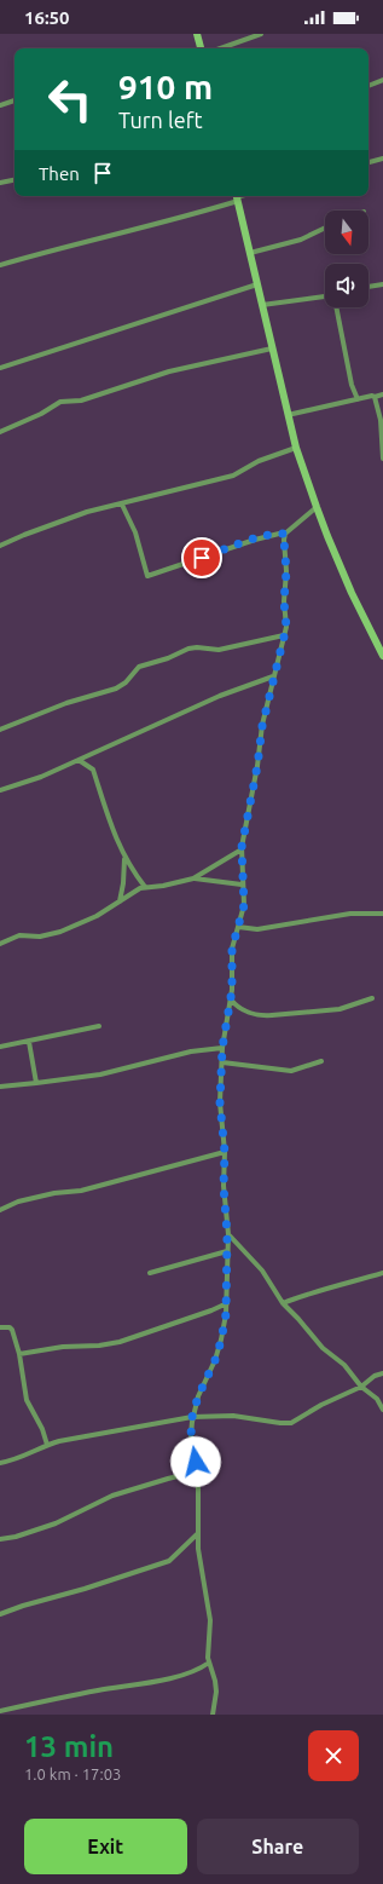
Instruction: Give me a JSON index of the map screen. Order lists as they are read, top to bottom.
{
  "north": "bottom",
  "page": {
    "status": "16:50",
    "turn": ["910 m", "Turn left"],
    "then": "Then",
    "heading": ["13 min", "1.0 km · 17:03"],
    "buttons": ["Exit", "Share"]
  }
}
